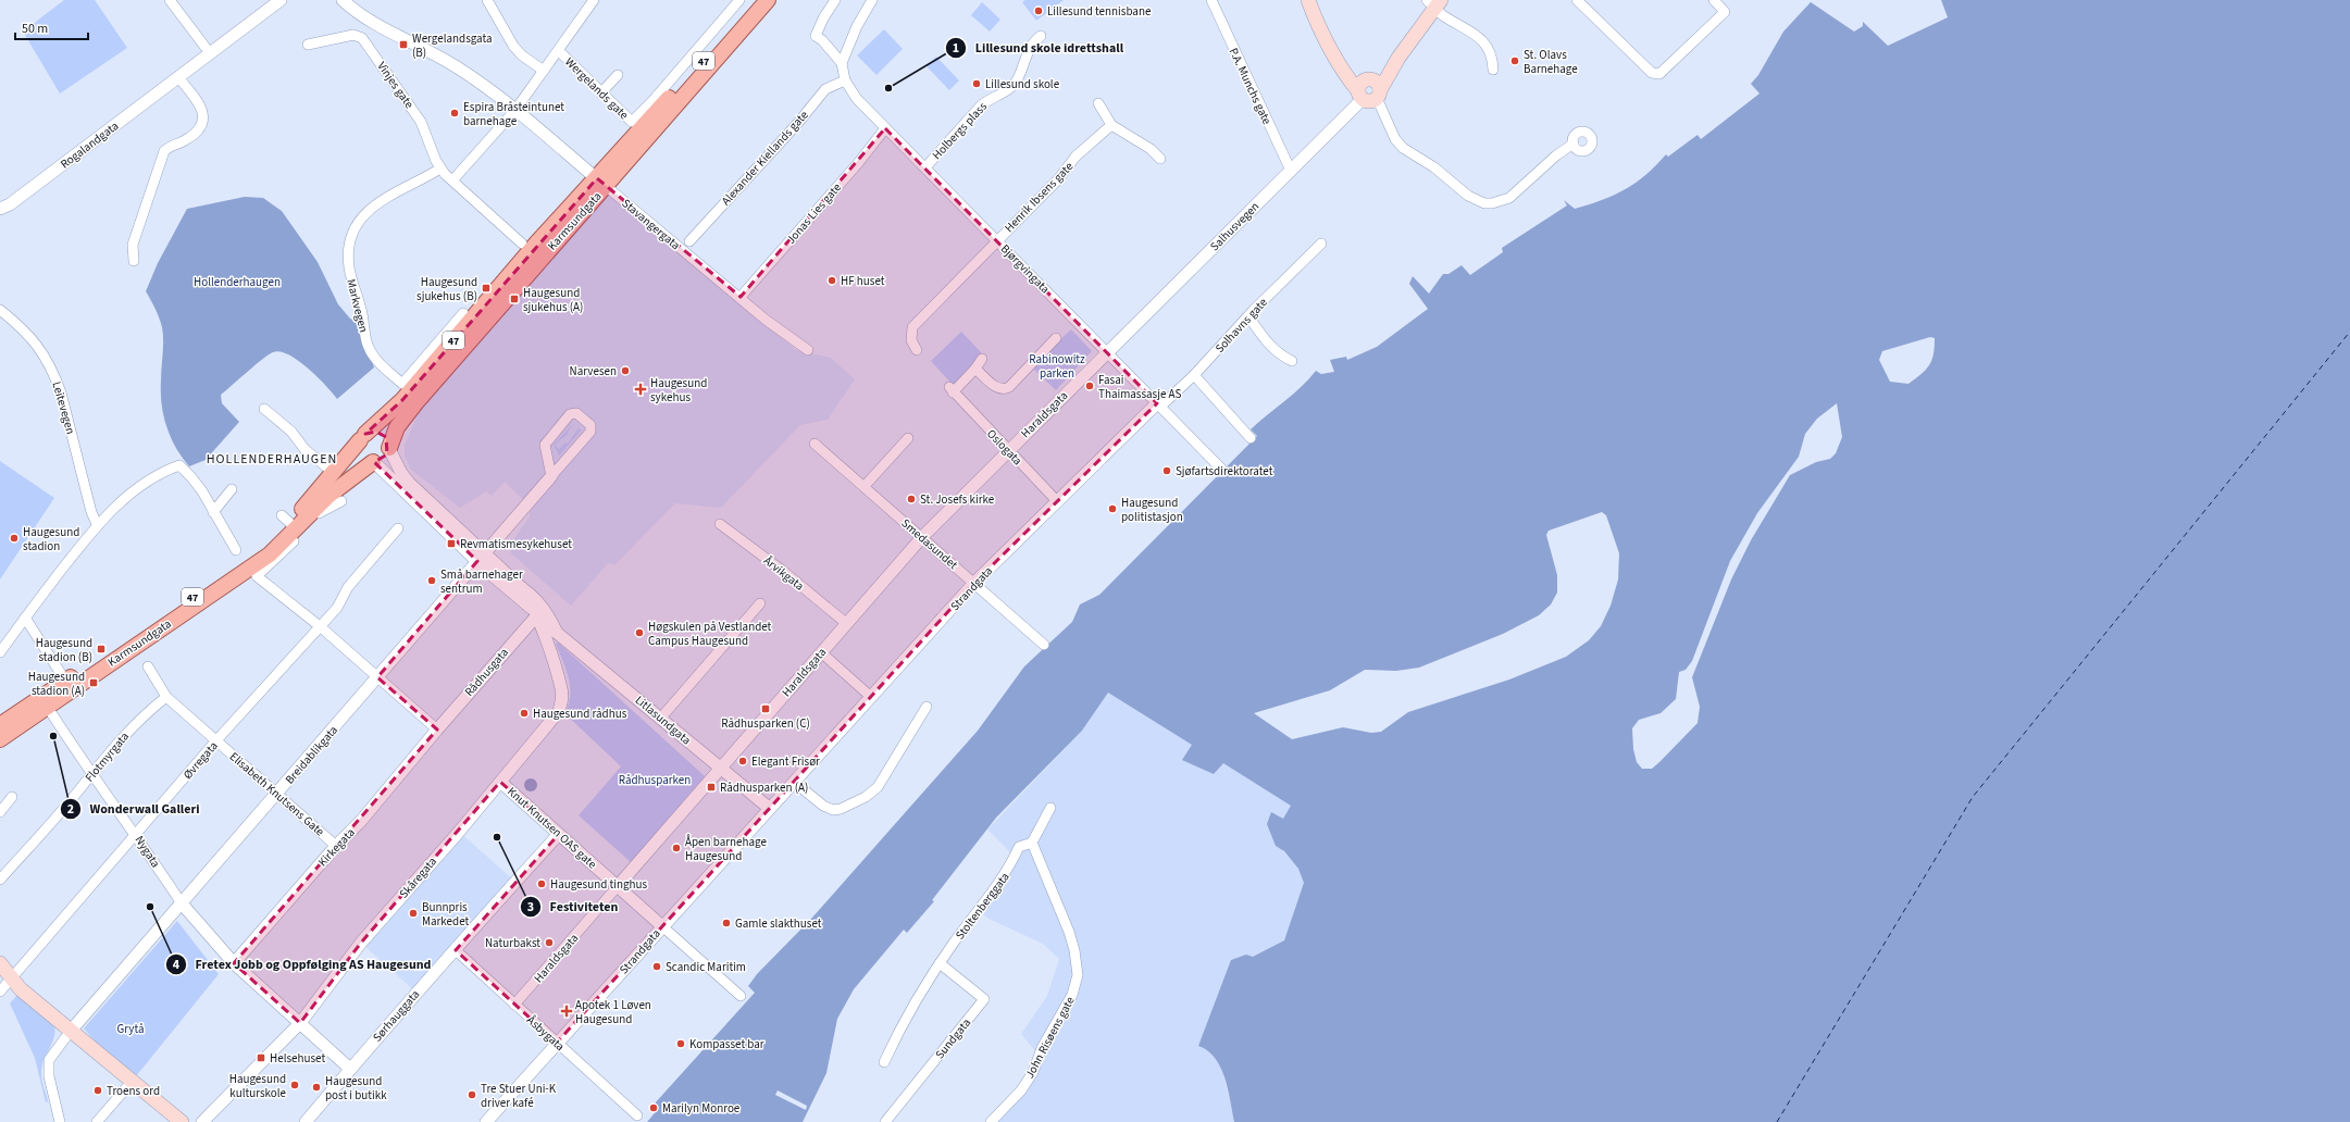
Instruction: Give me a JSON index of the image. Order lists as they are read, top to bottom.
{
  "streets": {
    "main road": ["47", "Karmsundgata"],
    "street": [
      "Vinjes gate",
      "P.A. Munchs gate",
      "Wergelands gate",
      "Holbergs plass",
      "Rogalandgata",
      "Alexander Kiellands gate",
      "Henrik Ibsens gate",
      "Jonas Lies gate",
      "Stavangergata",
      "Salhusvegen",
      "Bjørgvingata",
      "Markvegen",
      "Solhavns gate",
      "Leitevegen",
      "Haraldsgata",
      "Oslogata",
      "Smedasundet",
      "Årvikgata",
      "Strandgata",
      "Rådhusgata",
      "Litlasundgata",
      "Breidablikgata",
      "Flotmyrgata",
      "Øvregata",
      "Elisabeth Knutsens Gate",
      "Knut Knutsen OAS gate",
      "Kirkegata",
      "Nygata",
      "Skåregata",
      "Stoltenberggata",
      "Sørhauggata",
      "Åsbygata",
      "John Risøens gate",
      "Sundgata"
    ]
  },
  "crossings": [
    ["47", "Karmsundgata"],
    ["47", "Litlasundgata"],
    ["Vinjes gate", "Wergelands gate"],
    ["Vinjes gate", "Markvegen"],
    ["P.A. Munchs gate", "Salhusvegen"],
    ["Wergelands gate", "Stavangergata"],
    ["Holbergs plass", "Bjørgvingata"],
    ["Alexander Kiellands gate", "Bjørgvingata"],
    ["Henrik Ibsens gate", "Bjørgvingata"],
    ["Jonas Lies gate", "Stavangergata"],
    ["Jonas Lies gate", "Bjørgvingata"],
    ["Karmsundgata", "Stavangergata"],
    ["Karmsundgata", "Litlasundgata"],
    ["Salhusvegen", "Bjørgvingata"],
    ["Salhusvegen", "Haraldsgata"],
    ["Bjørgvingata", "Solhavns gate"],
    ["Bjørgvingata", "Haraldsgata"],
    ["Bjørgvingata", "Strandgata"],
    ["Solhavns gate", "Strandgata"],
    ["Haraldsgata", "Oslogata"],
    ["Haraldsgata", "Smedasundet"],
    ["Haraldsgata", "Årvikgata"],
    ["Haraldsgata", "Litlasundgata"],
    ["Haraldsgata", "Knut Knutsen OAS gate"],
    ["Haraldsgata", "Åsbygata"],
    ["Oslogata", "Strandgata"],
    ["Smedasundet", "Strandgata"],
    ["Strandgata", "Litlasundgata"],
    ["Strandgata", "Knut Knutsen OAS gate"],
    ["Strandgata", "Åsbygata"],
    ["Rådhusgata", "Litlasundgata"],
    ["Rådhusgata", "Kirkegata"],
    ["Rådhusgata", "Skåregata"],
    ["Litlasundgata", "Breidablikgata"],
    ["Litlasundgata", "Skåregata"],
    ["Breidablikgata", "Elisabeth Knutsens Gate"],
    ["Breidablikgata", "Nygata"],
    ["Flotmyrgata", "Elisabeth Knutsens Gate"],
    ["Flotmyrgata", "Nygata"],
    ["Øvregata", "Elisabeth Knutsens Gate"],
    ["Øvregata", "Nygata"],
    ["Elisabeth Knutsens Gate", "Kirkegata"],
    ["Knut Knutsen OAS gate", "Skåregata"],
    ["Knut Knutsen OAS gate", "Sørhauggata"],
    ["Kirkegata", "Nygata"],
    ["Nygata", "Skåregata"],
    ["Nygata", "Sørhauggata"],
    ["Stoltenberggata", "John Risøens gate"],
    ["Stoltenberggata", "Sundgata"],
    ["Sørhauggata", "Åsbygata"]
  ],
  "districts": ["HOLLENDERHAUGEN"],
  "parks": [
    "Hollenderhaugen",
    "Rabinowitz parken",
    "Rådhusparken",
    "Grytå"
  ],
  "places": {
    "other": [
      "Lillesund tennisbane",
      "St. Olavs Barnehage",
      "Lillesund skole",
      "Lillesund skole idrettshall",
      "Espira Bråsteintunet barnehage",
      "HF huset",
      "Narvesen",
      "Fasai Thaimassasje AS",
      "Sjøfartsdirektoratet",
      "St. Josefs kirke",
      "Haugesund politistasjon",
      "Haugesund stadion",
      "Små barnehager sentrum",
      "Høgskulen på Vestlandet Campus Haugesund",
      "Haugesund rådhus",
      "Wonderwall Galleri",
      "Elegant Frisør",
      "Festiviteten",
      "Åpen barnehage Haugesund",
      "Haugesund tinghus",
      "Fretex Jobb og Oppfølging AS Haugesund",
      "Bunnpris Markedet",
      "Gamle slakthuset",
      "Naturbakst",
      "Scandic Maritim",
      "Kompasset bar",
      "Haugesund kulturskole",
      "Haugesund post i butikk",
      "Troens ord",
      "Tre Stuer Uni-K driver kafé",
      "Marilyn Monroe"
    ],
    "transit": [
      "Wergelandsgata (B)",
      "Haugesund sjukehus (B)",
      "Haugesund sjukehus (A)",
      "Revmatismesykehuset",
      "Haugesund stadion (B)",
      "Haugesund stadion (A)",
      "Rådhusparken (C)",
      "Rådhusparken (A)",
      "Helsehuset"
    ],
    "health": ["Haugesund sykehus", "Apotek 1 Løven Haugesund"]
  },
  "scale_bar": "50 m"
}
